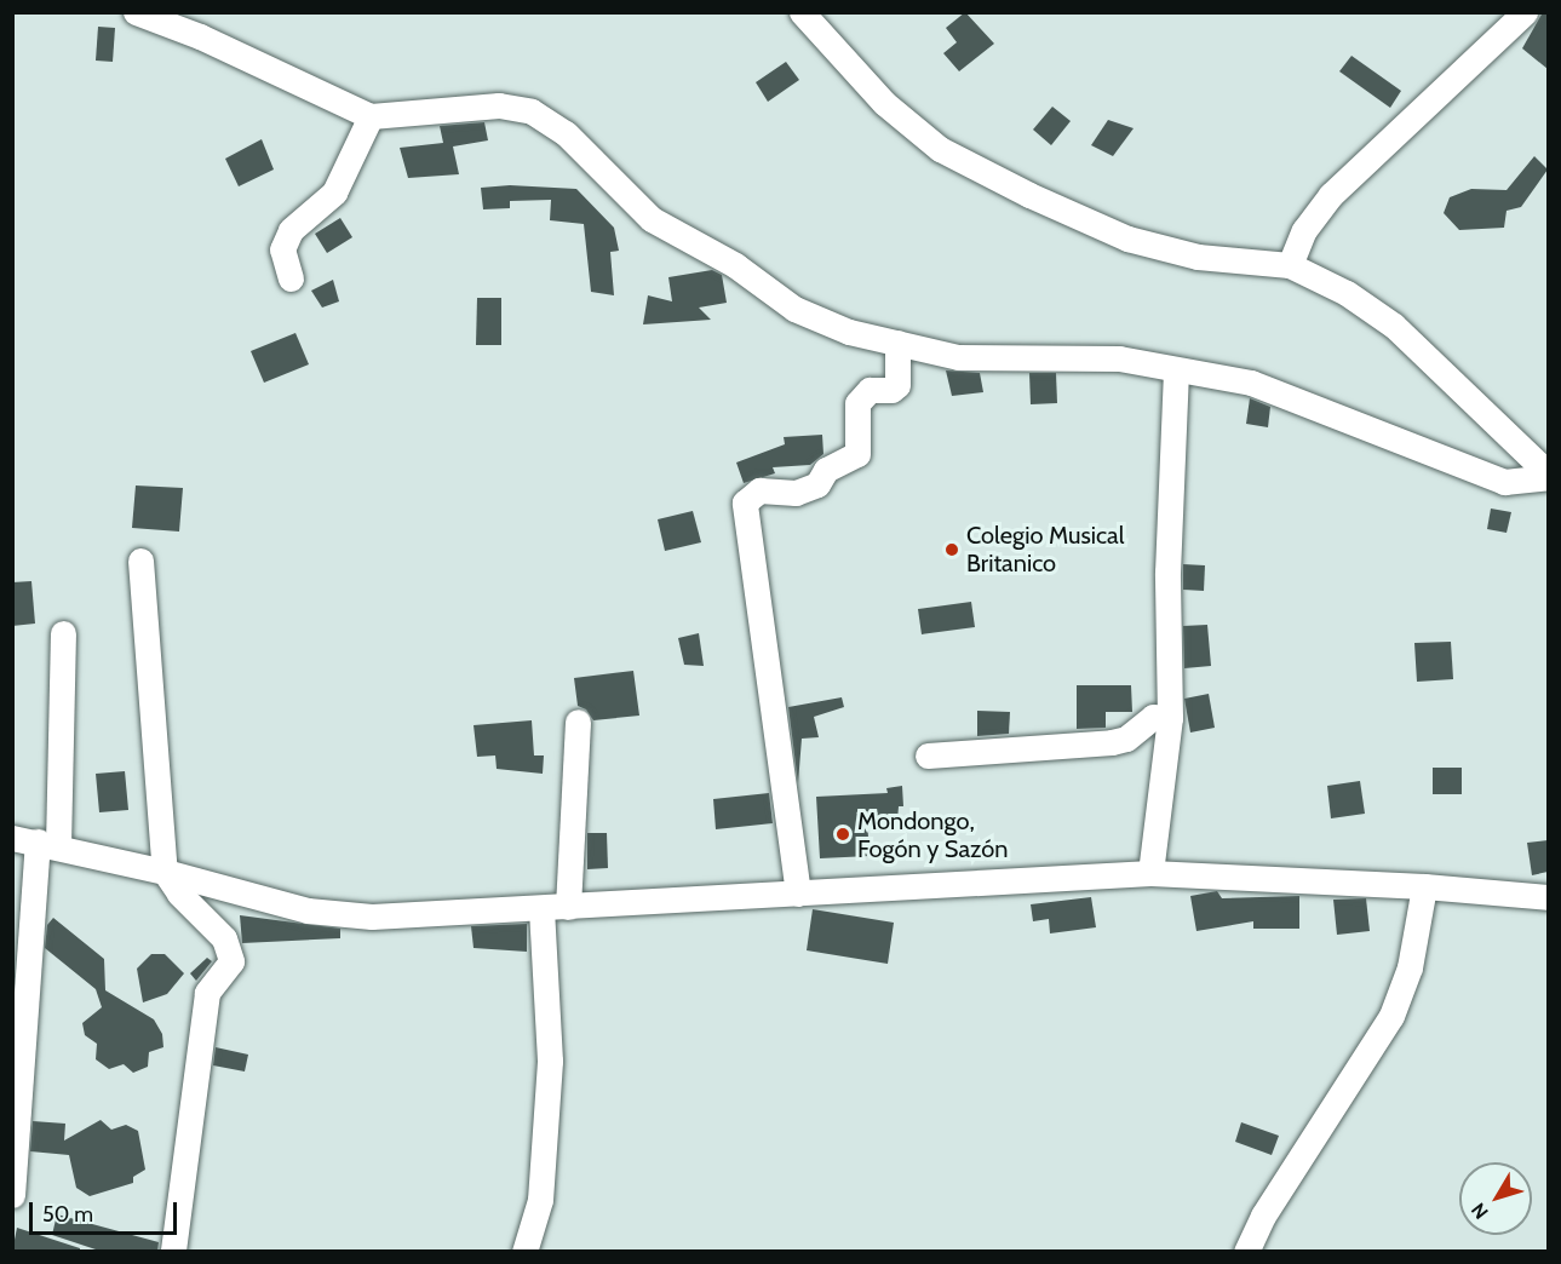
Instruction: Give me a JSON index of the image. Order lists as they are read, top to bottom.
{
  "places": ["Colegio Musical Britanico", "Mondongo, Fogón y Sazón"],
  "scale_bar": "50 m",
  "north": "bottom left"
}
